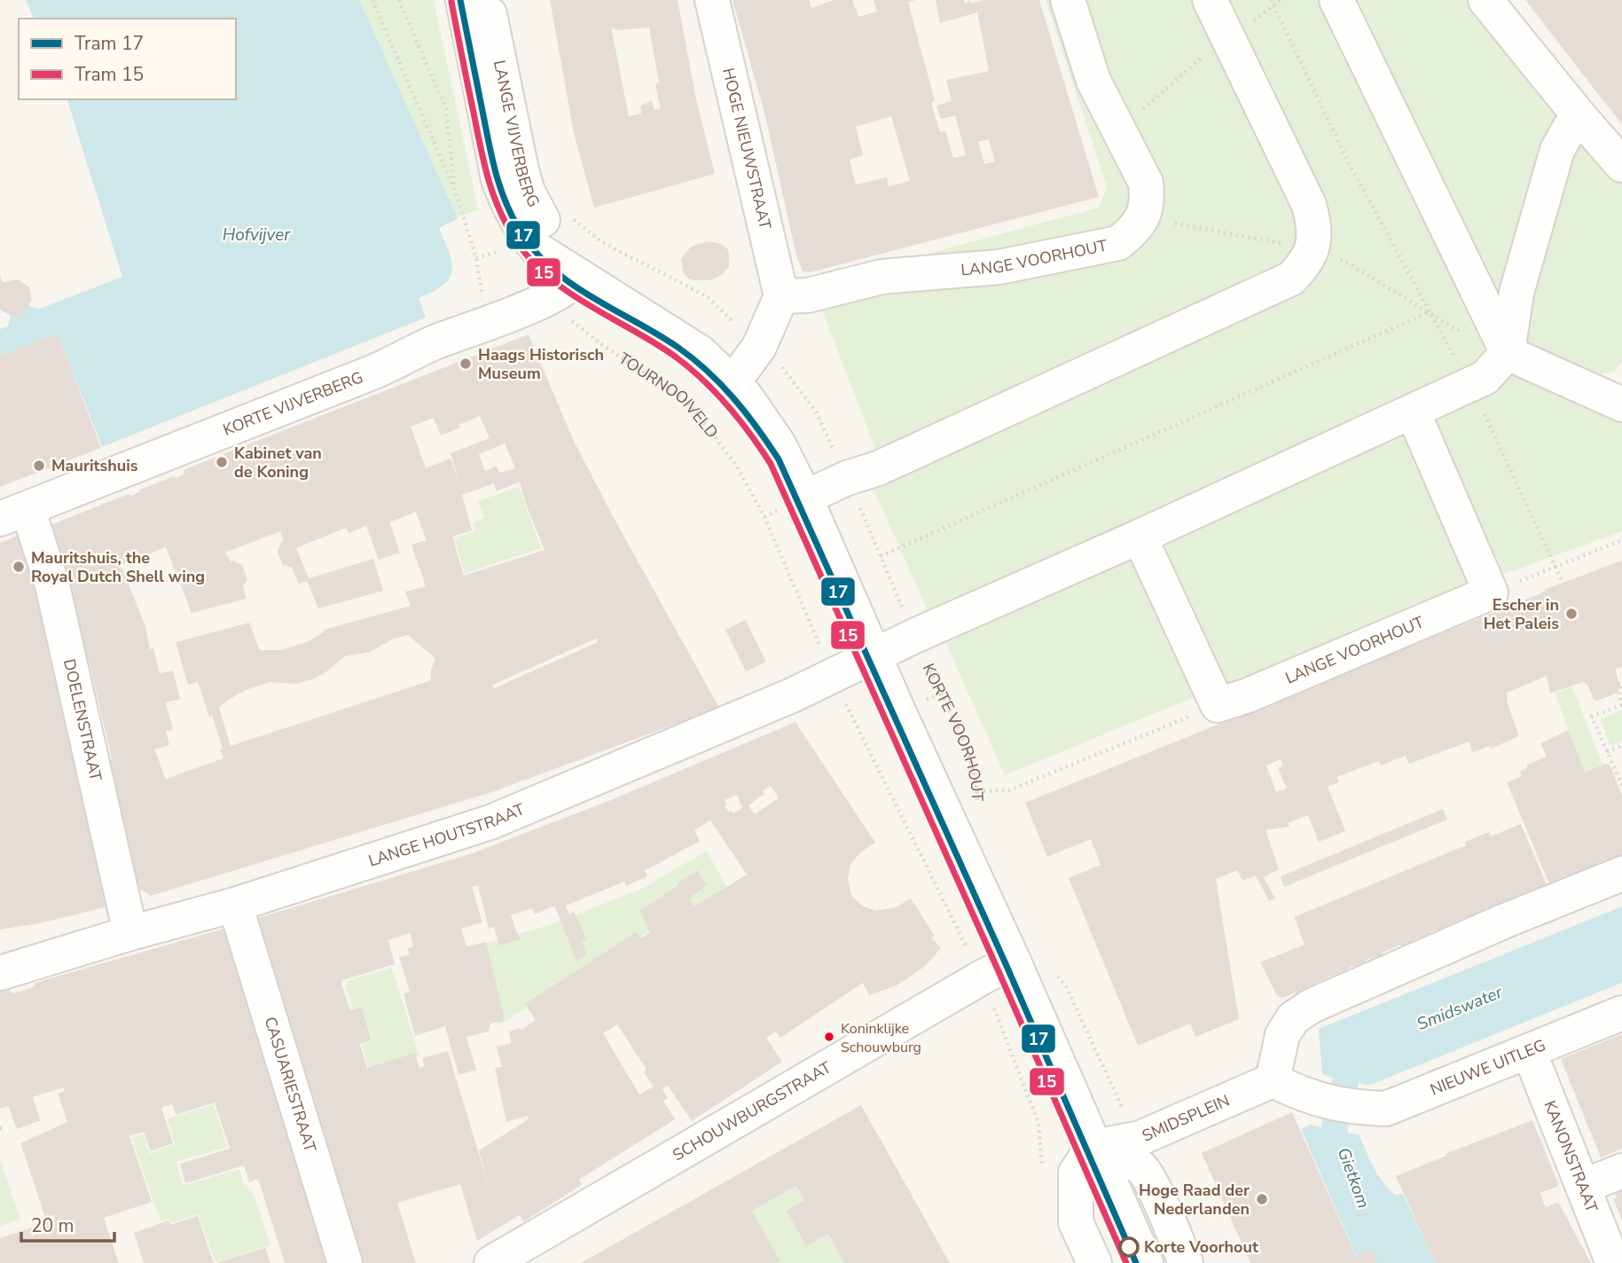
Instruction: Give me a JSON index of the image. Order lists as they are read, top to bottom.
{
  "streets": {
    "street": [
      "LANGE VIJVERBERG",
      "HOGE NIEUWSTRAAT",
      "LANGE VOORHOUT",
      "KORTE VIJVERBERG",
      "DOELENSTRAAT",
      "KORTE VOORHOUT",
      "LANGE HOUTSTRAAT",
      "NIEUWE UITLEG",
      "CASUARIESTRAAT",
      "SCHOUWBURGSTRAAT",
      "SMIDSPLEIN",
      "KANONSTRAAT"
    ],
    "path": ["TOURNOOIVELD"]
  },
  "crossings": [
    ["LANGE VIJVERBERG", "KORTE VIJVERBERG"],
    ["HOGE NIEUWSTRAAT", "LANGE VOORHOUT"],
    ["TOURNOOIVELD", "KORTE VIJVERBERG"],
    ["TOURNOOIVELD", "LANGE HOUTSTRAAT"],
    ["KORTE VIJVERBERG", "DOELENSTRAAT"],
    ["DOELENSTRAAT", "LANGE HOUTSTRAAT"],
    ["KORTE VOORHOUT", "LANGE HOUTSTRAAT"],
    ["KORTE VOORHOUT", "SCHOUWBURGSTRAAT"],
    ["KORTE VOORHOUT", "SMIDSPLEIN"],
    ["LANGE HOUTSTRAAT", "CASUARIESTRAAT"],
    ["NIEUWE UITLEG", "SMIDSPLEIN"],
    ["NIEUWE UITLEG", "KANONSTRAAT"]
  ],
  "water": ["Hofvijver", "Smidswater", "Gietkom"],
  "places": [
    "Haags Historisch Museum",
    "Kabinet van de Koning",
    "Mauritshuis",
    "Mauritshuis, the Royal Dutch Shell wing",
    "Escher in Het Paleis",
    "Koninklijke Schouwburg",
    "Hoge Raad der Nederlanden",
    "Korte Voorhout"
  ],
  "lines": ["tram line 17", "tram line 15"],
  "legend": ["Tram 17", "Tram 15"],
  "scale_bar": "20 m"
}
